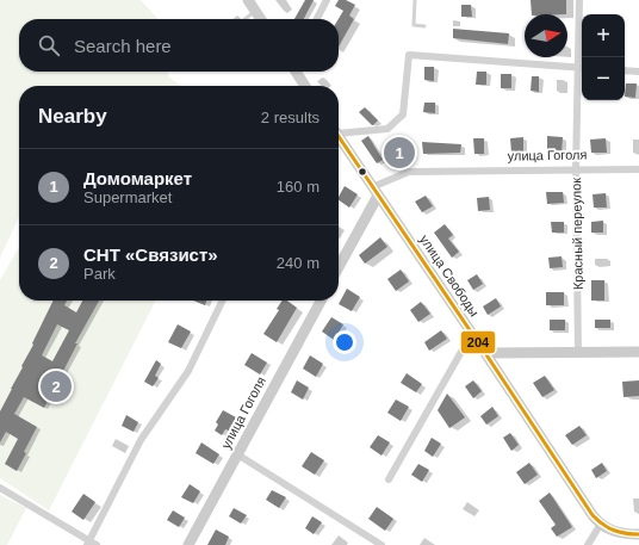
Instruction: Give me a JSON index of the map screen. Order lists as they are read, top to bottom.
{
  "streets": {
    "main road": ["улица Гоголя", "улица Свободы"],
    "street": ["Красный переулок"]
  },
  "crossings": [
    ["улица Гоголя", "Красный переулок"],
    ["улица Гоголя", "улица Свободы"]
  ],
  "lines": ["transit line 204"],
  "north": "right",
  "page": {
    "map_buttons": ["+", "−"],
    "search": "Search here",
    "heading": ["Nearby", "2 results"],
    "pins": ["1", "2"],
    "list": [
      {
        "mark": "1",
        "name": "Домомаркет",
        "note": "Supermarket",
        "value": "160 m"
      },
      {
        "mark": "2",
        "name": "СНТ «Связист»",
        "note": "Park",
        "value": "240 m"
      }
    ]
  }
}
